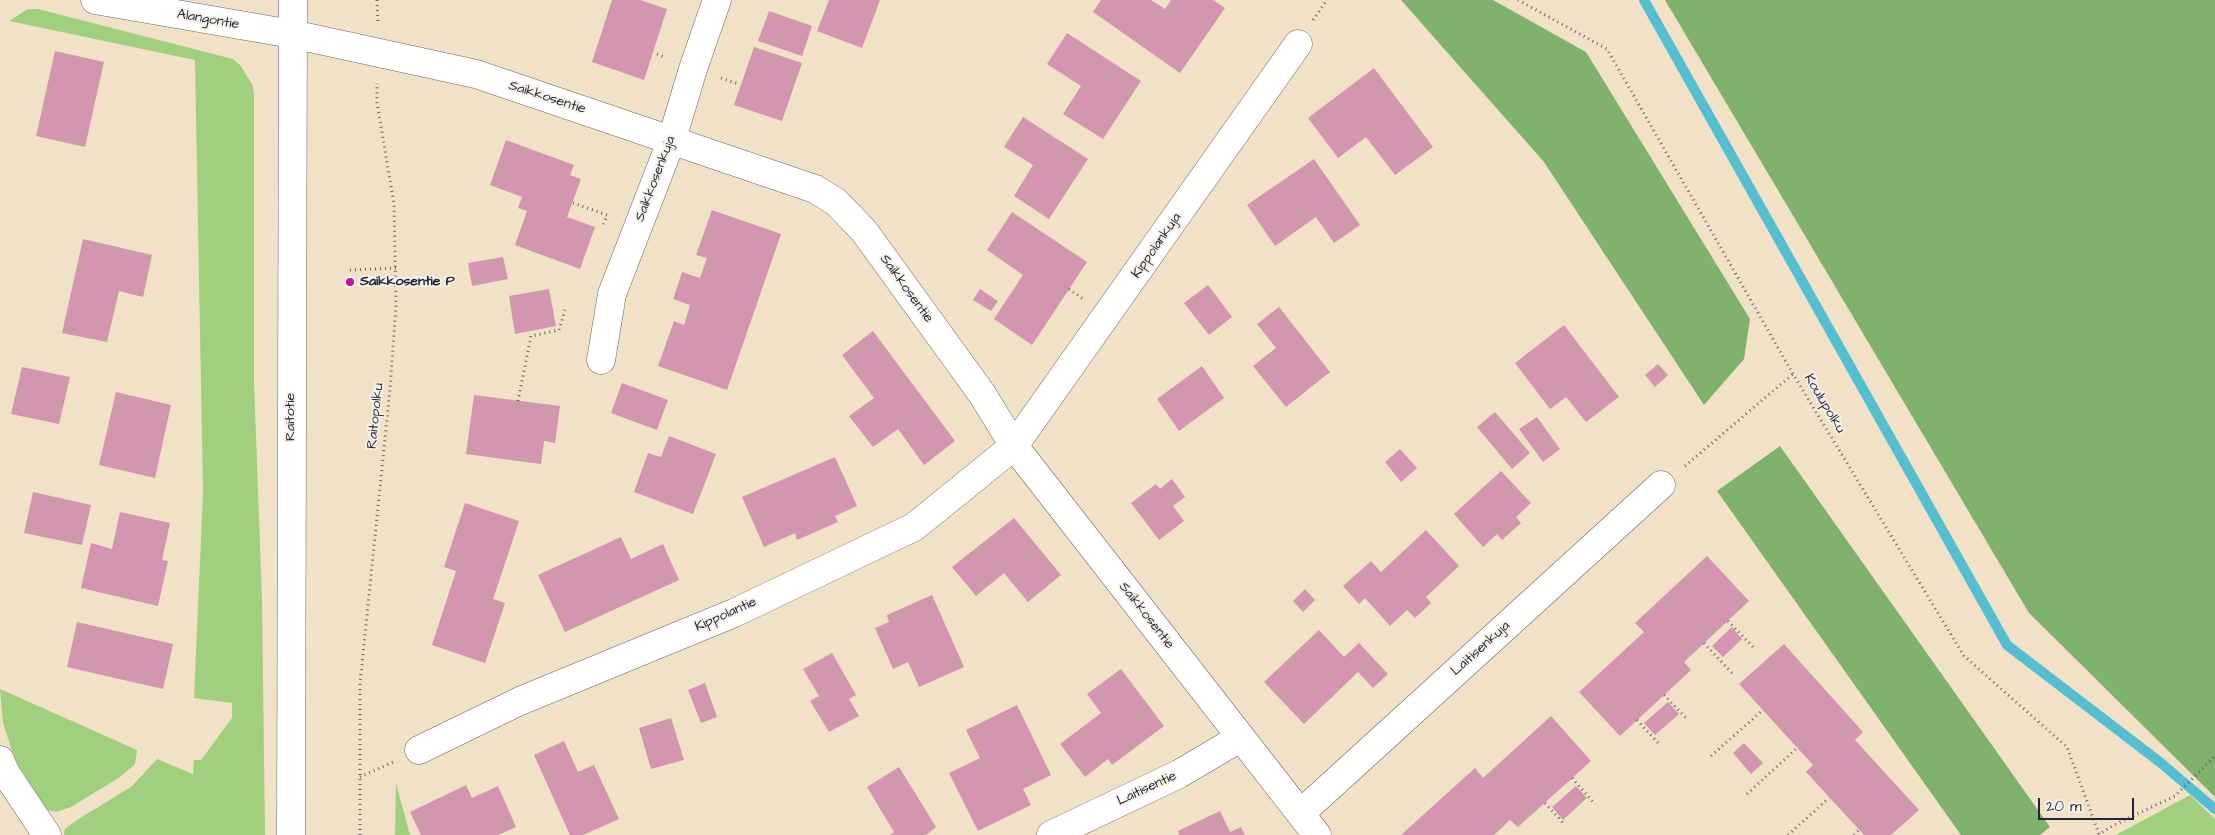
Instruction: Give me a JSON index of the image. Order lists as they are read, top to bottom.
{
  "streets": {
    "street": [
      "Alangontie",
      "Saikkosentie",
      "Saikkosenkuja",
      "Kippolankuja",
      "Raitotie",
      "Kippolantie",
      "Laitisenkuja",
      "Laitisentie"
    ],
    "path": ["Koulupolku", "Raitopolku"]
  },
  "crossings": [
    ["Alangontie", "Saikkosentie"],
    ["Alangontie", "Raitotie"],
    ["Saikkosentie", "Saikkosenkuja"],
    ["Saikkosentie", "Kippolankuja"],
    ["Saikkosentie", "Raitopolku"],
    ["Saikkosentie", "Raitotie"],
    ["Saikkosentie", "Kippolantie"],
    ["Saikkosentie", "Laitisenkuja"],
    ["Saikkosentie", "Laitisentie"],
    ["Kippolankuja", "Kippolantie"]
  ],
  "places": ["Saikkosentie P"],
  "scale_bar": "20 m"
}
